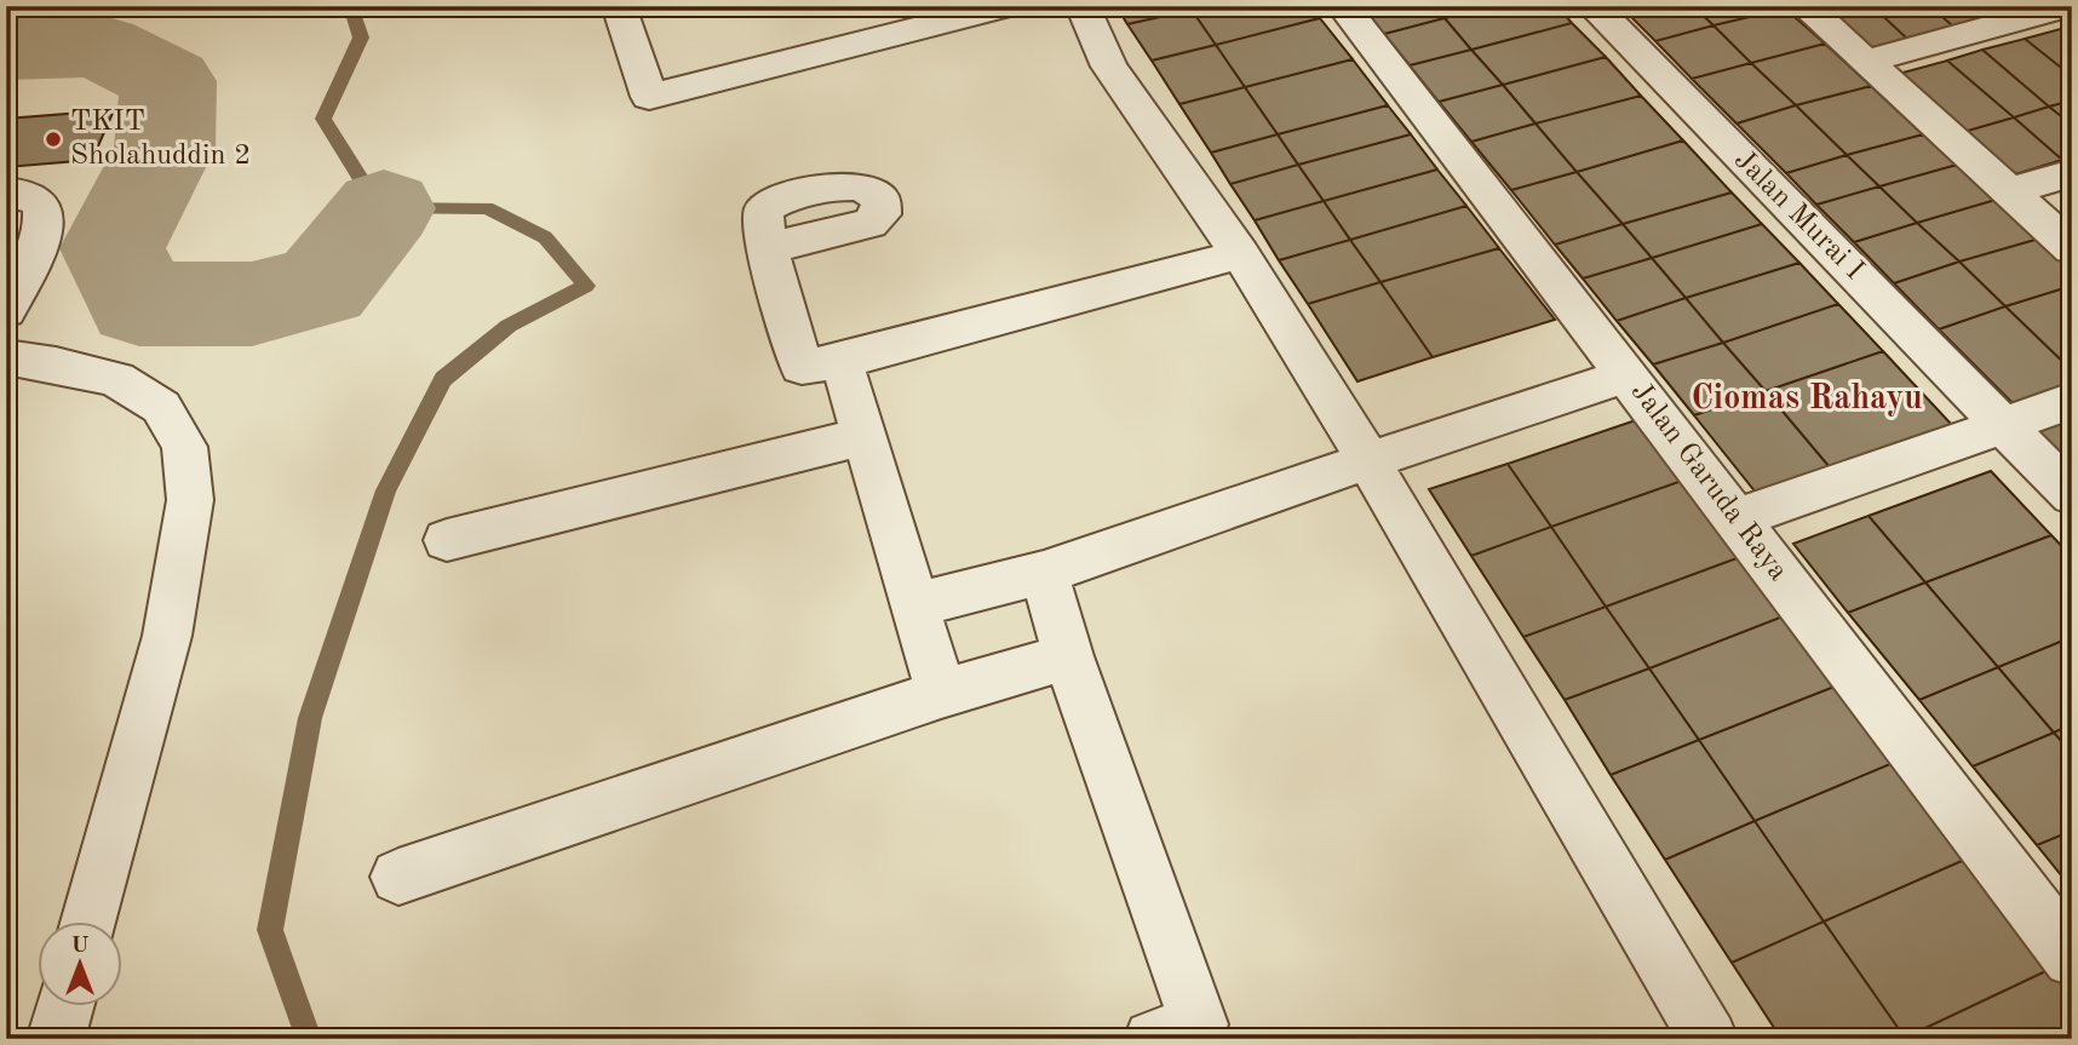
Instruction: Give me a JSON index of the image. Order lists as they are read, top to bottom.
{
  "streets": {
    "street": ["Jalan Murai I", "Jalan Garuda Raya"]
  },
  "districts": ["Ciomas Rahayu"],
  "places": ["TKIT Sholahuddin 2"],
  "north": "top"
}
